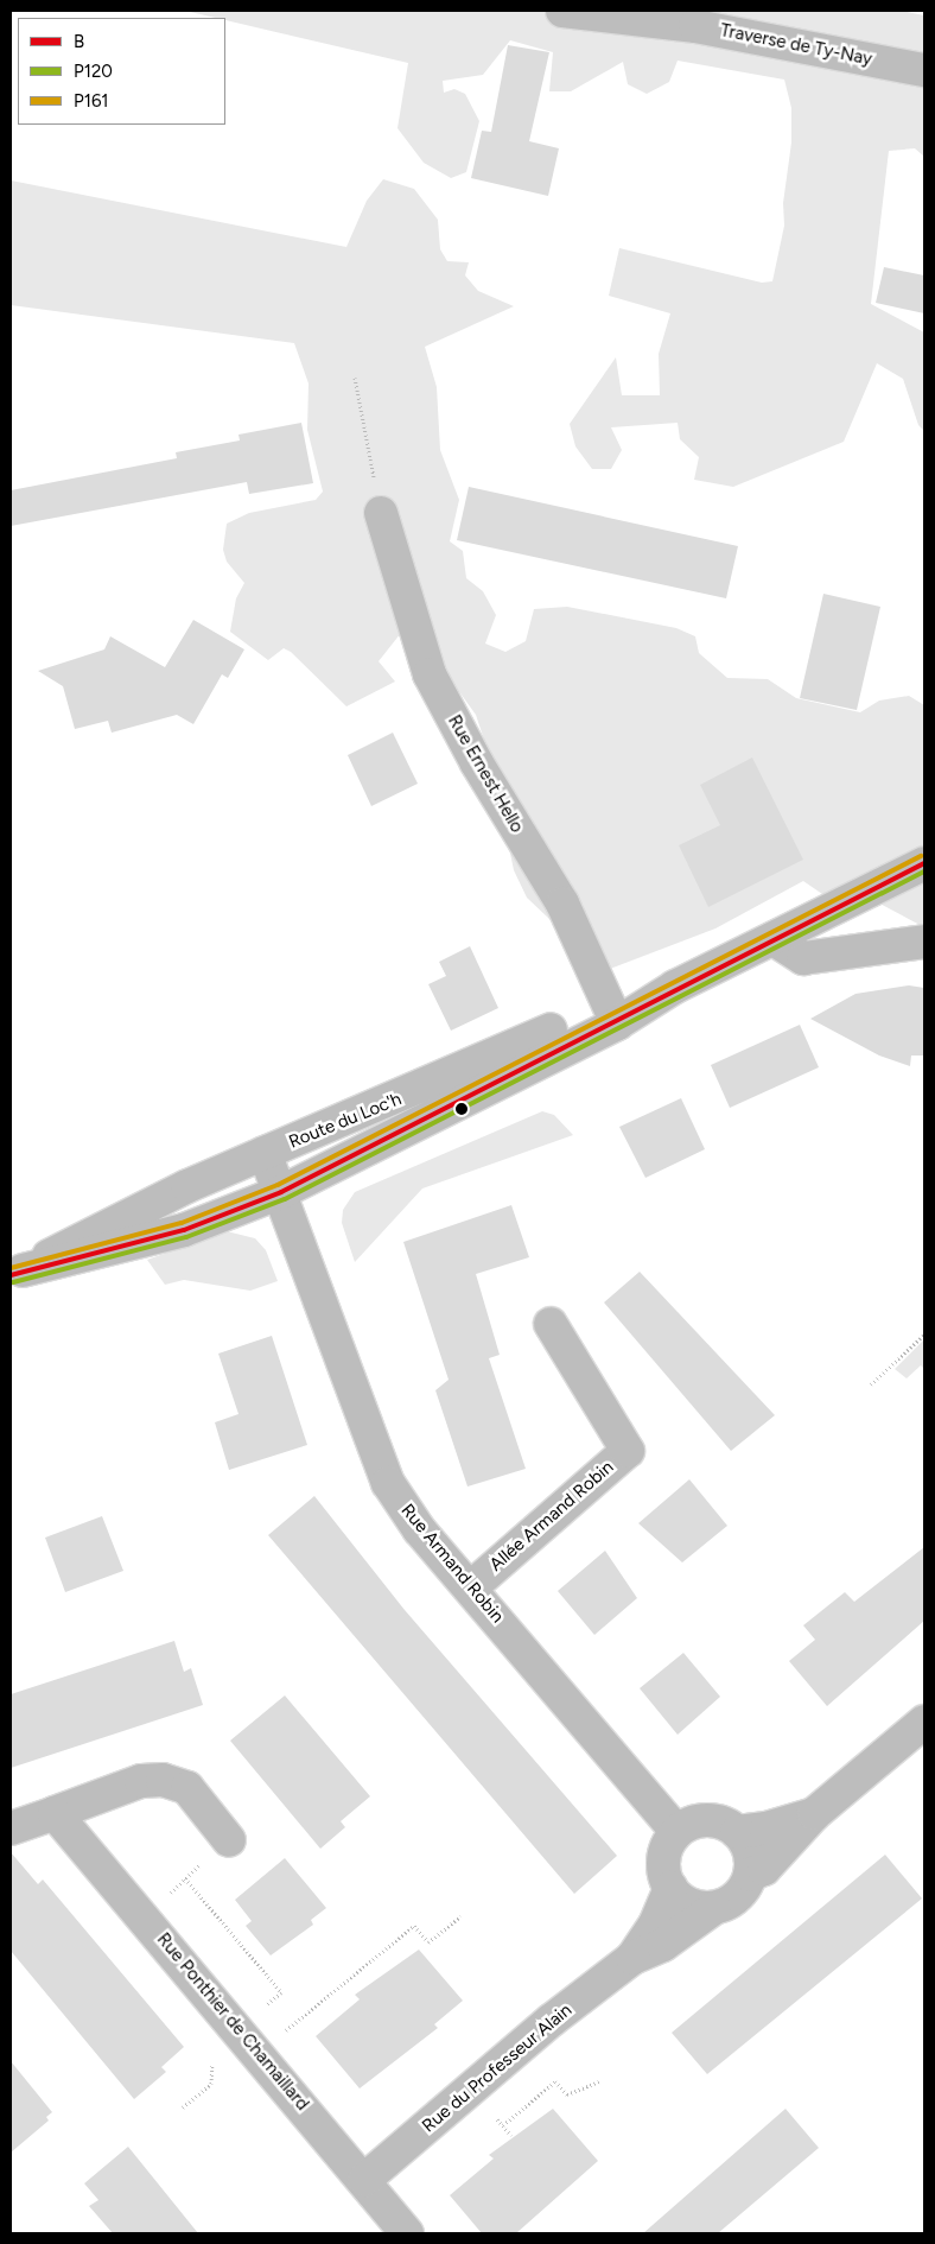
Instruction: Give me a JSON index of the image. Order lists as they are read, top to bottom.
{
  "streets": {
    "street": [
      "Traverse de Ty-Nay",
      "Rue Ernest Hello",
      "Route du Loc'h",
      "Allée Armand Robin",
      "Rue Armand Robin",
      "Rue Ponthier de Chamaillard",
      "Rue du Professeur Alain"
    ]
  },
  "crossings": [
    ["Rue Ernest Hello", "Route du Loc'h"],
    ["Route du Loc'h", "Rue Armand Robin"],
    ["Allée Armand Robin", "Rue Armand Robin"],
    ["Rue Armand Robin", "Rue du Professeur Alain"],
    ["Rue Ponthier de Chamaillard", "Rue du Professeur Alain"]
  ],
  "lines": ["transit line P161", "transit line B", "transit line P120"],
  "legend": ["B", "P120", "P161"]
}
